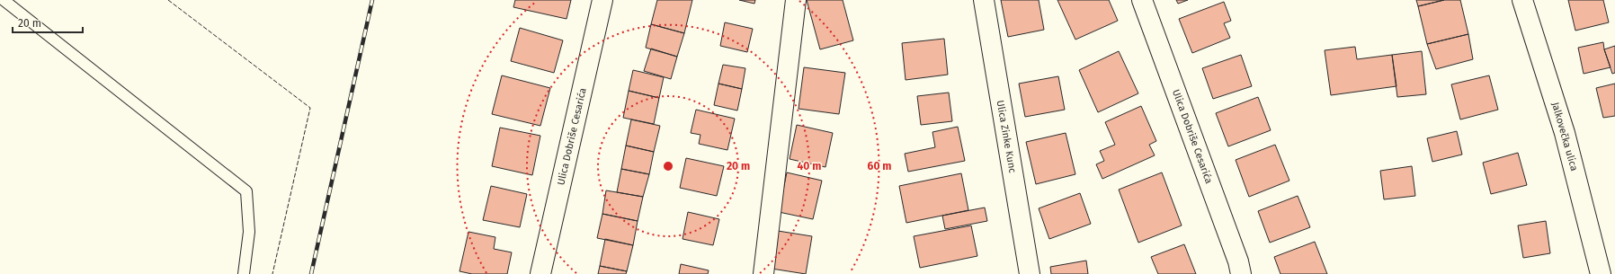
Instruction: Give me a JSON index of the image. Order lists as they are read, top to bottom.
{
  "streets": {
    "street": ["Ulica Dobriše Cesarića", "Ulica Zinke Kunc", "Jalkovečka ulica"]
  },
  "scale_bar": "20 m",
  "rings": ["20 m", "40 m", "60 m"]
}
